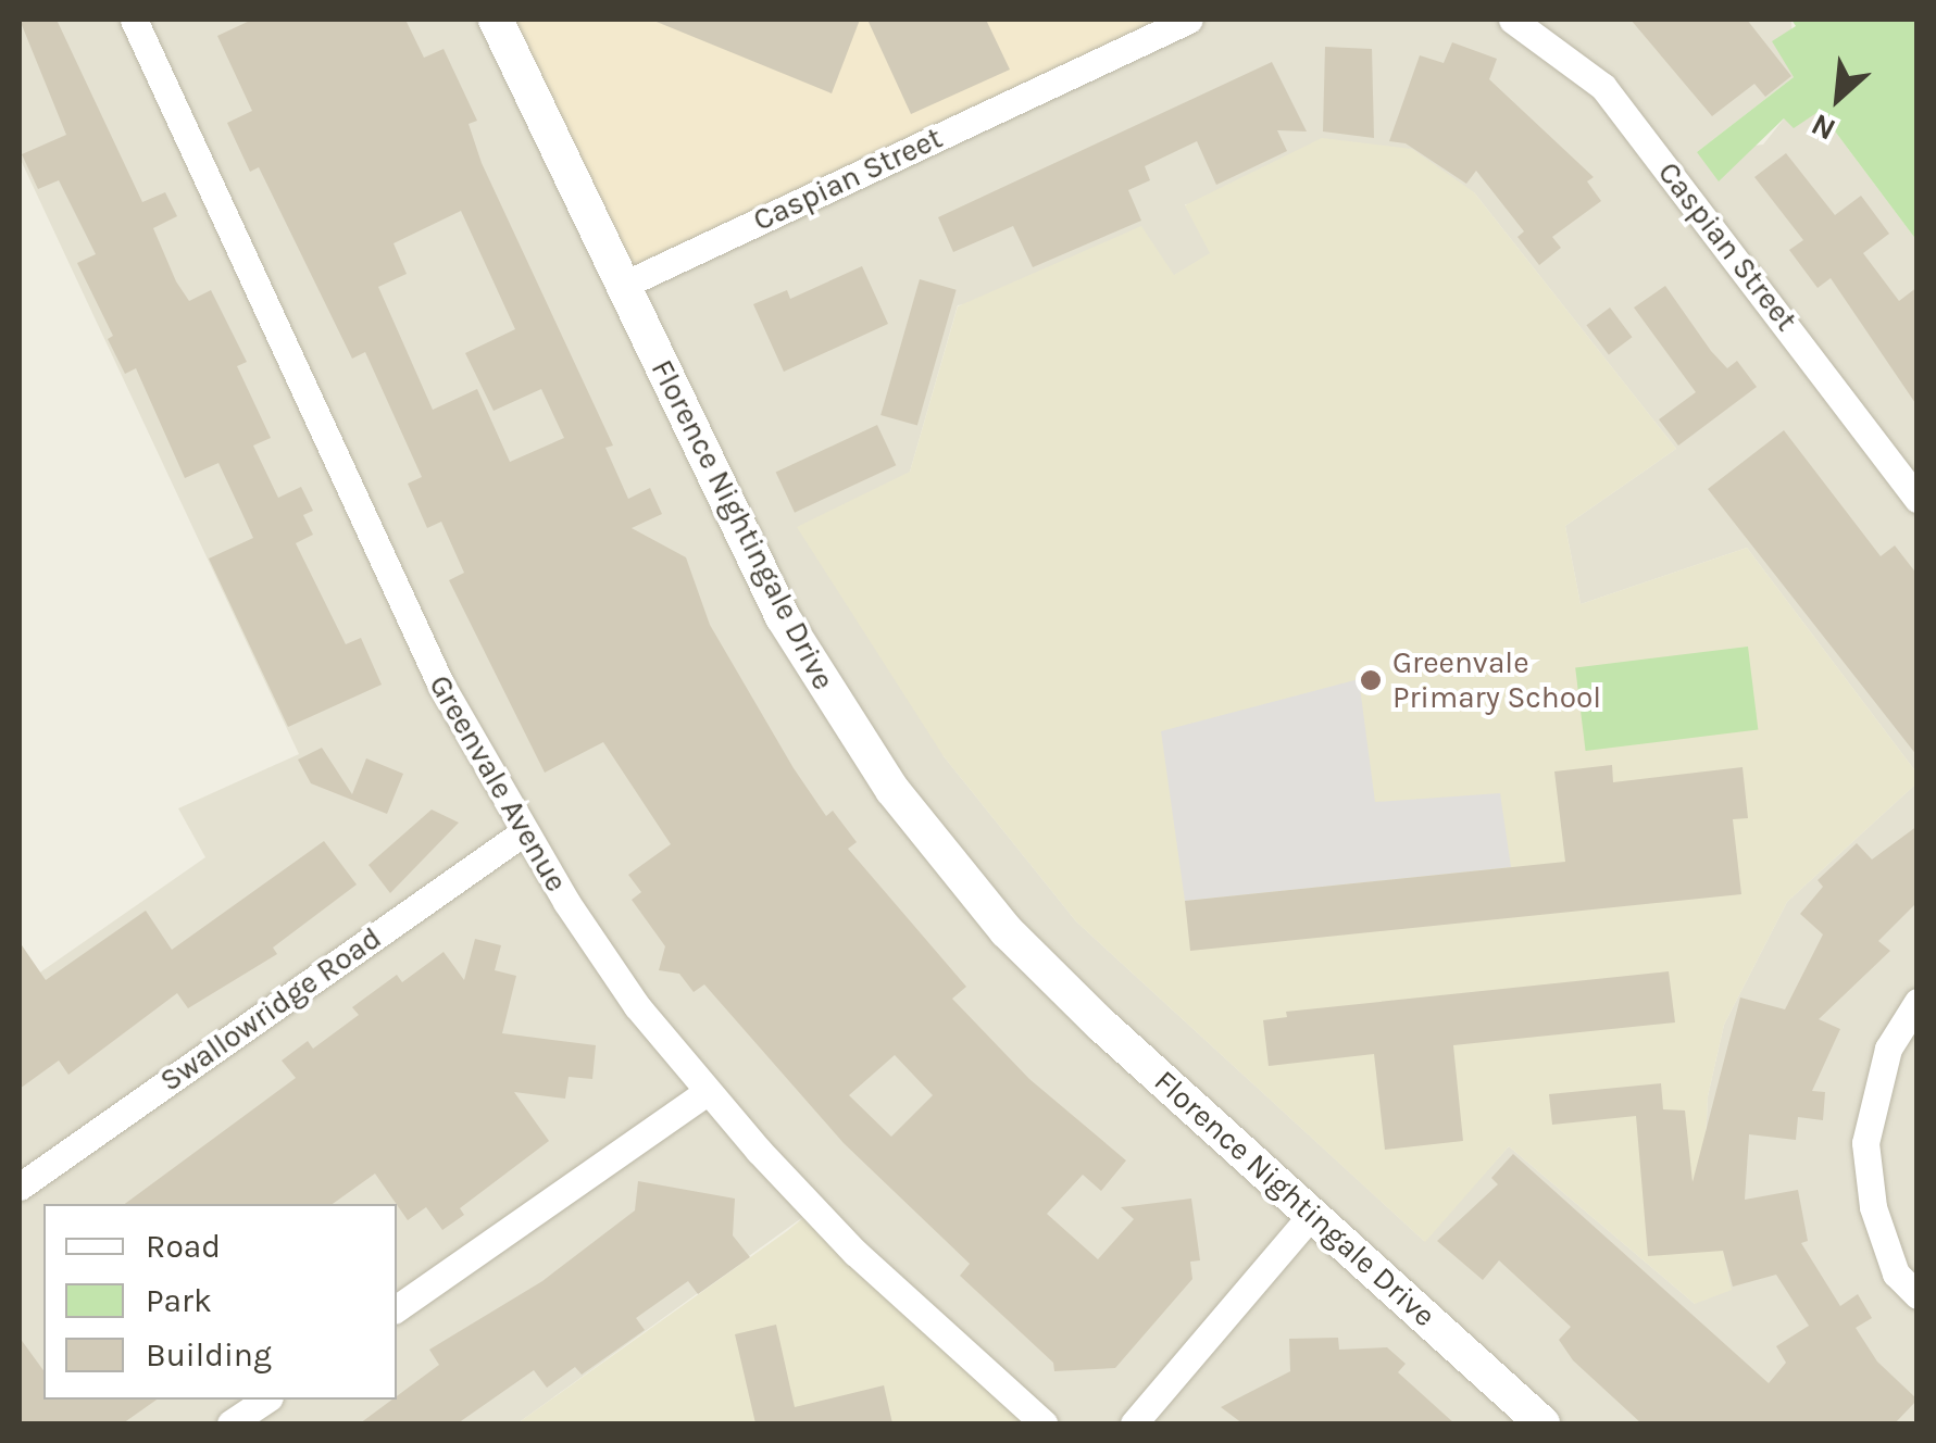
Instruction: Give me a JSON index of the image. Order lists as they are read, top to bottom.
{
  "streets": {
    "street": [
      "Caspian Street",
      "Florence Nightingale Drive",
      "Greenvale Avenue",
      "Swallowridge Road"
    ]
  },
  "crossings": [
    ["Caspian Street", "Florence Nightingale Drive"],
    ["Greenvale Avenue", "Swallowridge Road"]
  ],
  "places": ["Greenvale Primary School"],
  "legend": ["Road", "Park", "Building"],
  "north": "bottom left"
}
